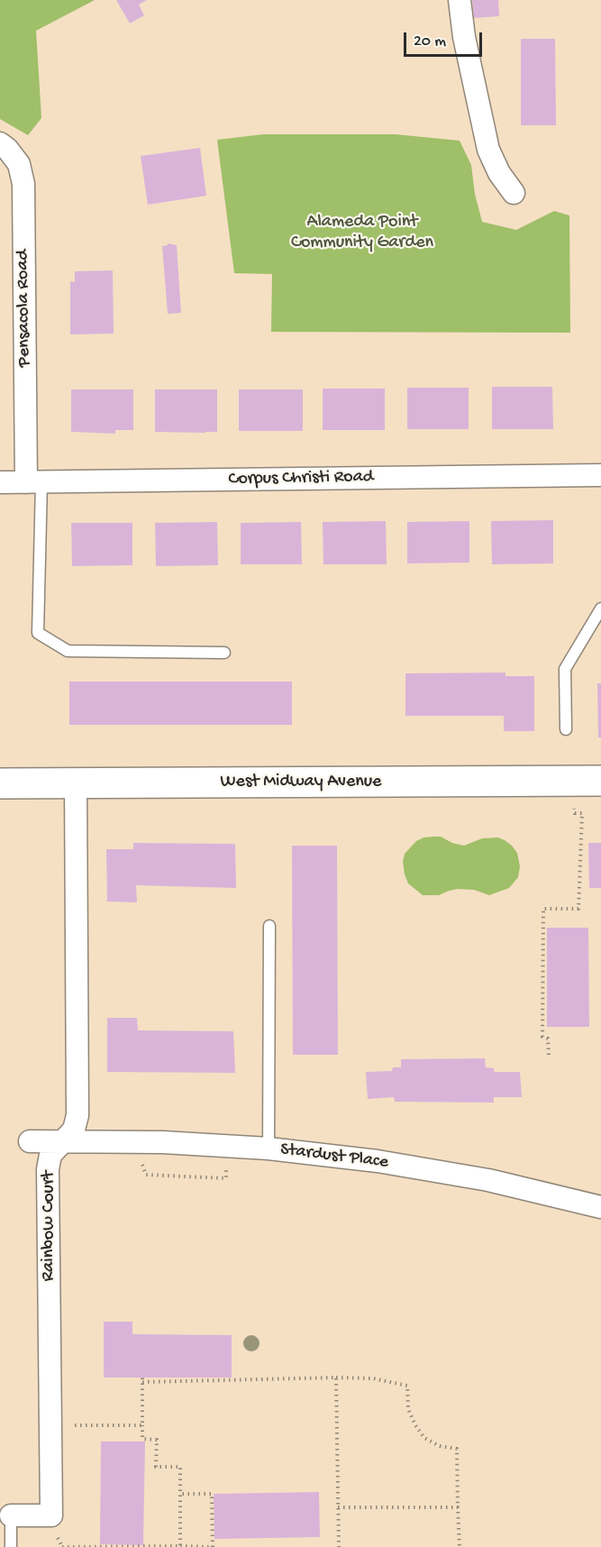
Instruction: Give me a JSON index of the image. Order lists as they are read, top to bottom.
{
  "streets": {
    "street": [
      "Pensacola Road",
      "Corpus Christi Road",
      "West Midway Avenue",
      "Stardust Place",
      "Rainbow Court"
    ]
  },
  "crossings": [
    ["Pensacola Road", "Corpus Christi Road"],
    ["West Midway Avenue", "Rainbow Court"],
    ["Stardust Place", "Rainbow Court"]
  ],
  "parks": ["Alameda Point Community Garden"],
  "scale_bar": "20 m"
}
